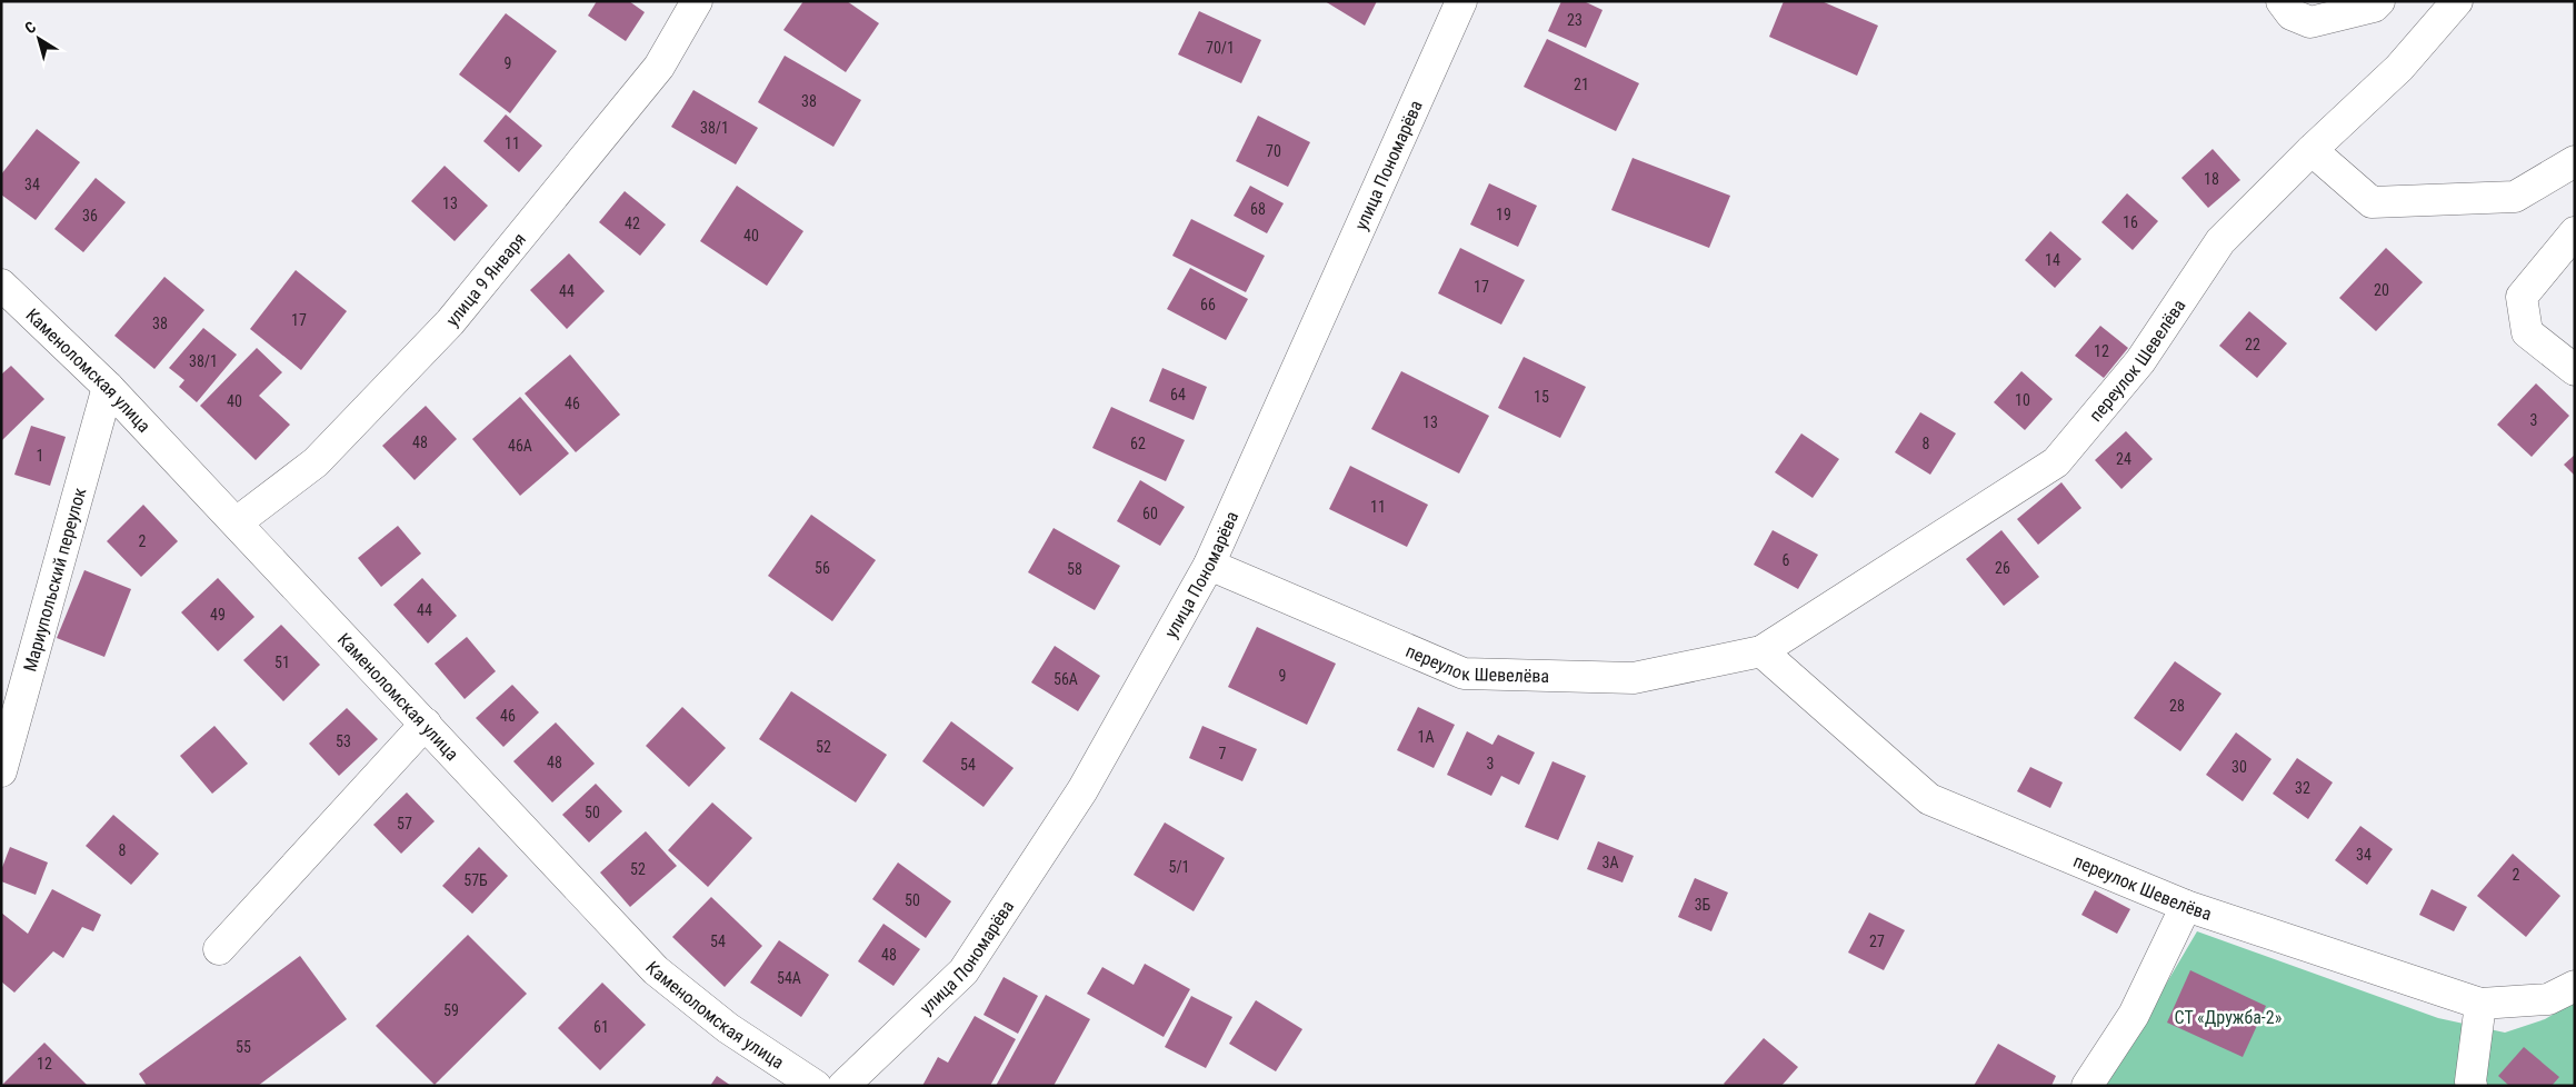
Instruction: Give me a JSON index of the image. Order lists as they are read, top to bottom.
{
  "streets": {
    "street": [
      "улица Пономарёва",
      "улица 9 Января",
      "переулок Шевелёва",
      "Каменоломская улица",
      "Мариупольский переулок"
    ]
  },
  "crossings": [
    ["улица Пономарёва", "переулок Шевелёва"],
    ["улица 9 Января", "Каменоломская улица"],
    ["Каменоломская улица", "Мариупольский переулок"]
  ],
  "parks": ["СТ «Дружба-2»"],
  "house_numbers": [
    "23",
    "70/1",
    "9",
    "21",
    "38",
    "38/1",
    "11",
    "70",
    "18",
    "34",
    "13",
    "68",
    "19",
    "36",
    "16",
    "42",
    "40",
    "14",
    "17",
    "20",
    "44",
    "66",
    "17",
    "38",
    "22",
    "12",
    "38/1",
    "64",
    "15",
    "10",
    "40",
    "46",
    "3",
    "13",
    "48",
    "62",
    "8",
    "46А",
    "1",
    "24",
    "11",
    "60",
    "2",
    "6",
    "56",
    "26",
    "58",
    "44",
    "49",
    "51",
    "9",
    "56А",
    "28",
    "46",
    "1А",
    "53",
    "52",
    "7",
    "48",
    "3",
    "54",
    "30",
    "32",
    "50",
    "57",
    "8",
    "34",
    "3А",
    "5/1",
    "52",
    "2",
    "57Б",
    "50",
    "3Б",
    "54",
    "27",
    "48",
    "54А",
    "59",
    "61",
    "55",
    "12"
  ],
  "north": "top left"
}
